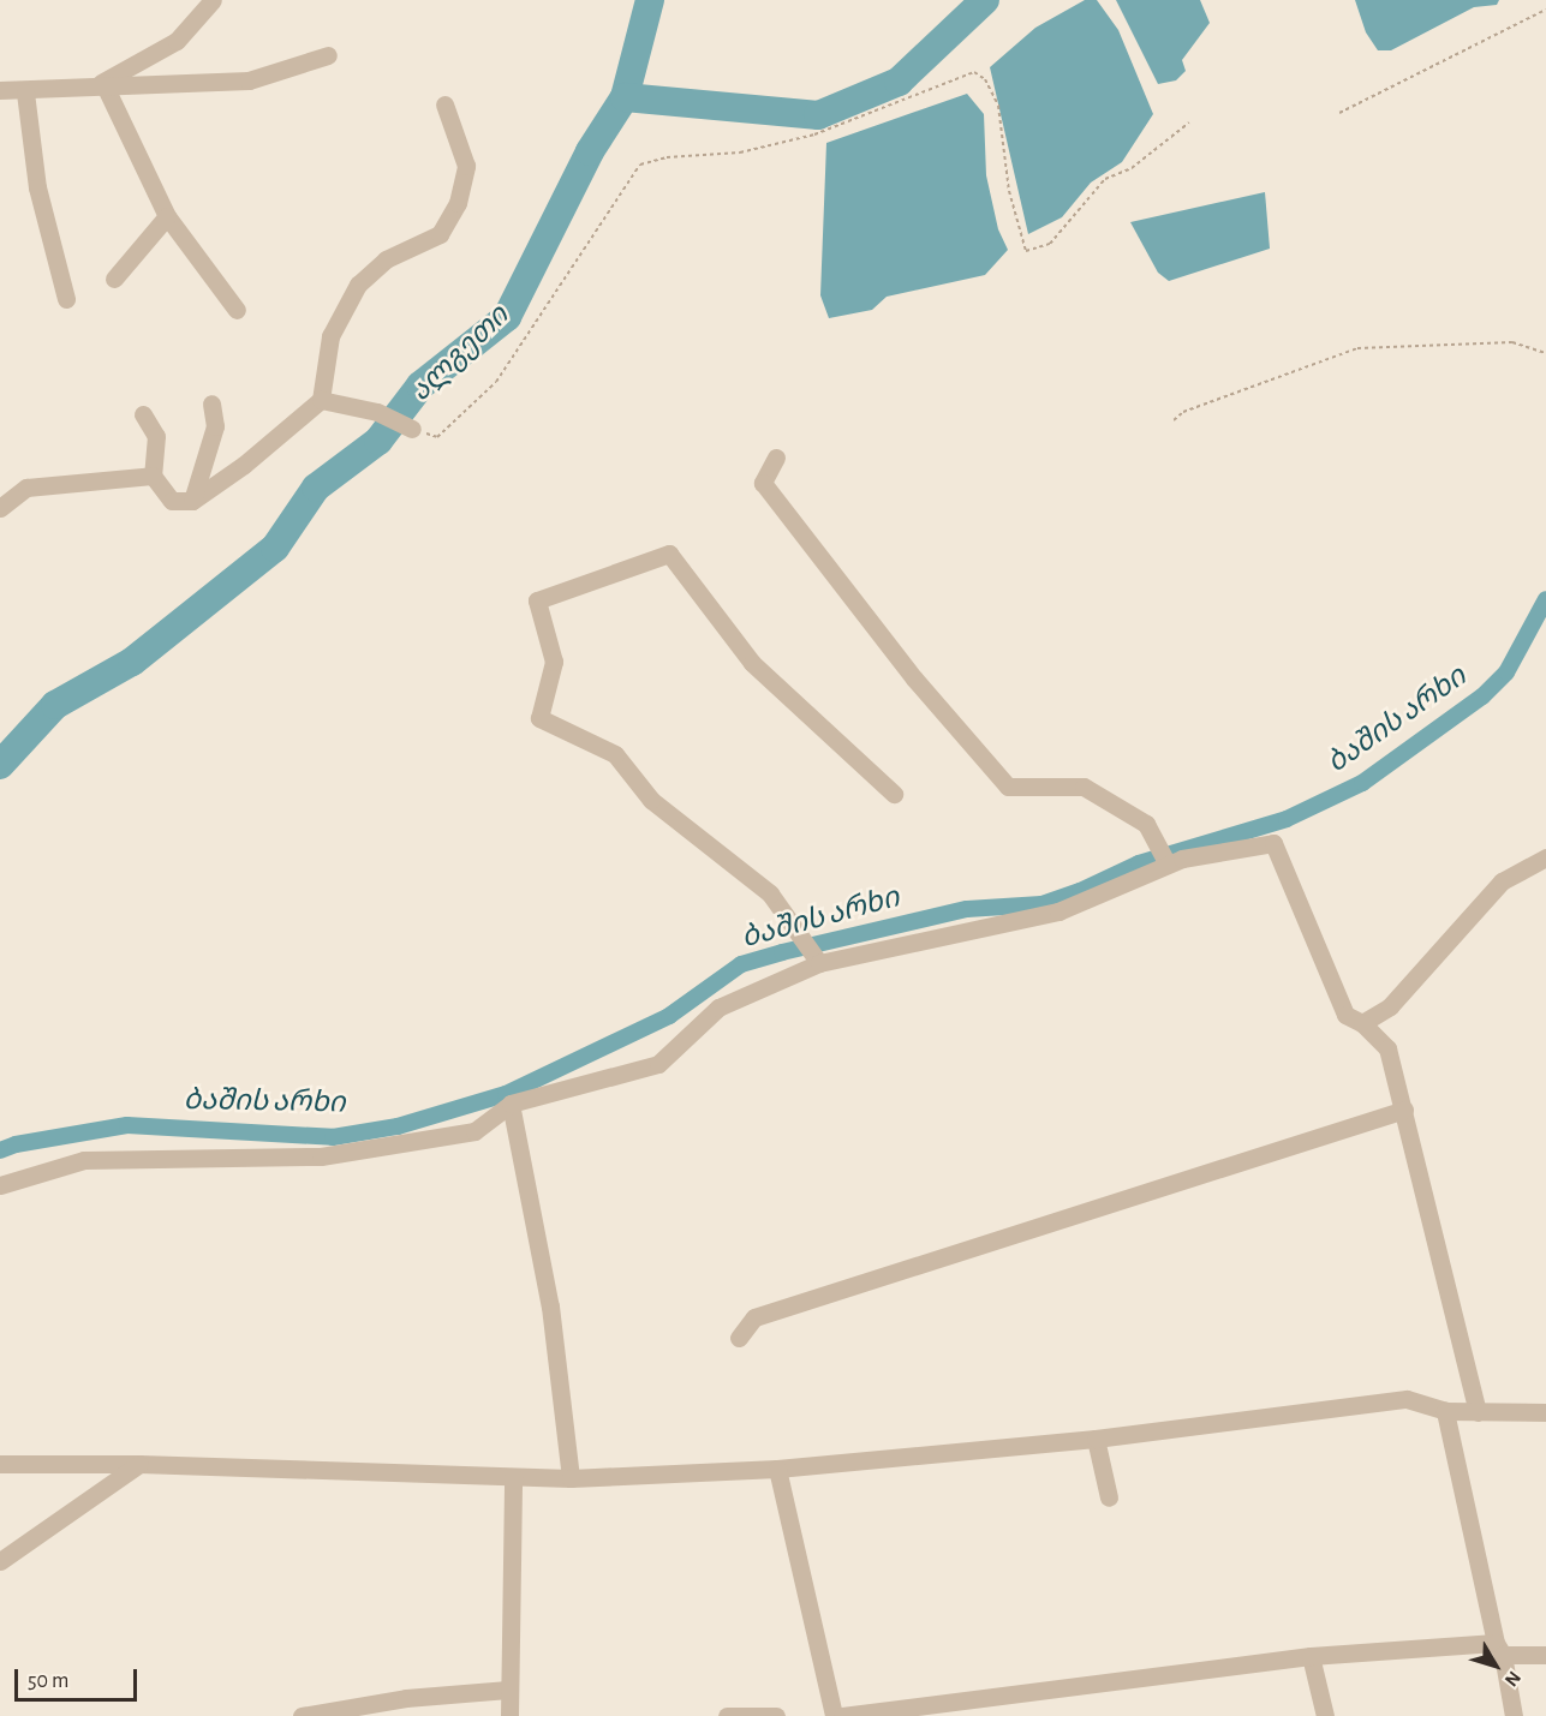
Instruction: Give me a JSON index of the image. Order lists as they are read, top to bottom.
{
  "water": ["ალგეთი", "ბაშის არხი"],
  "scale_bar": "50 m",
  "north": "bottom right"
}
